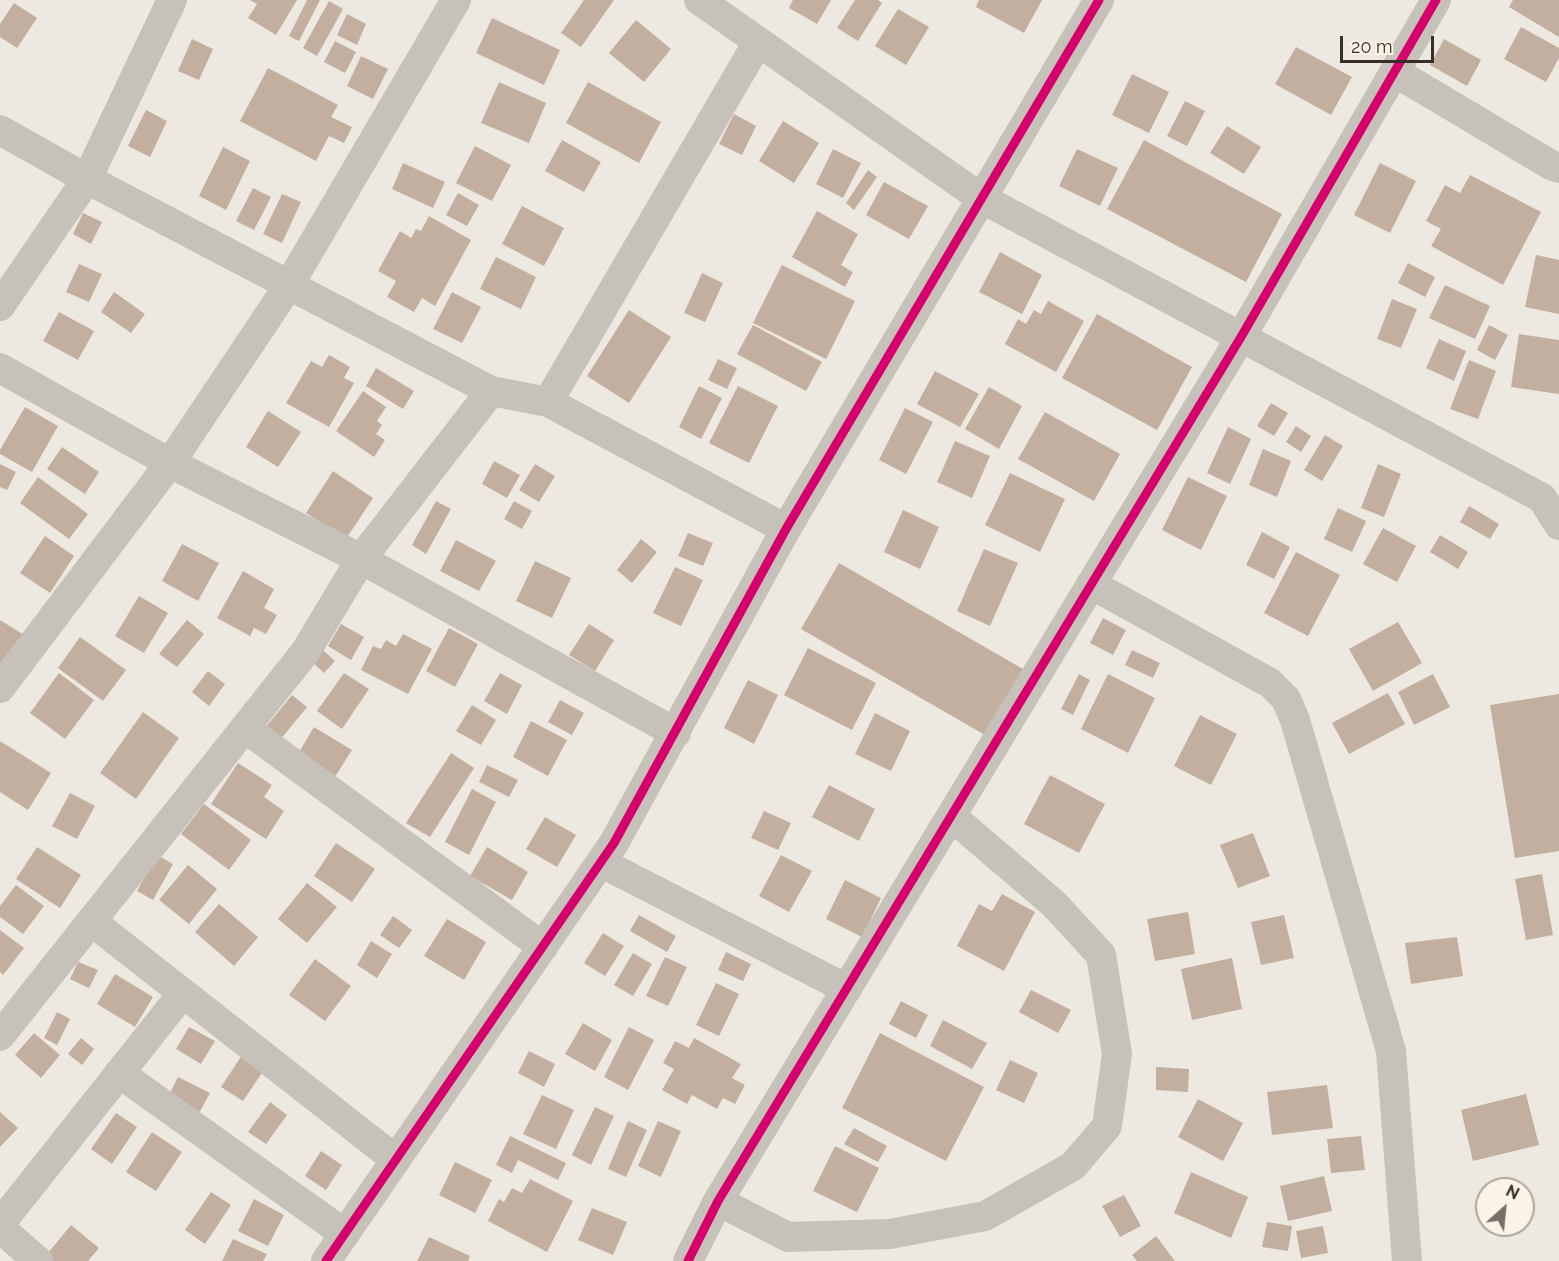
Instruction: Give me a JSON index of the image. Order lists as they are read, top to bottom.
{
  "scale_bar": "20 m",
  "north": "top right"
}
